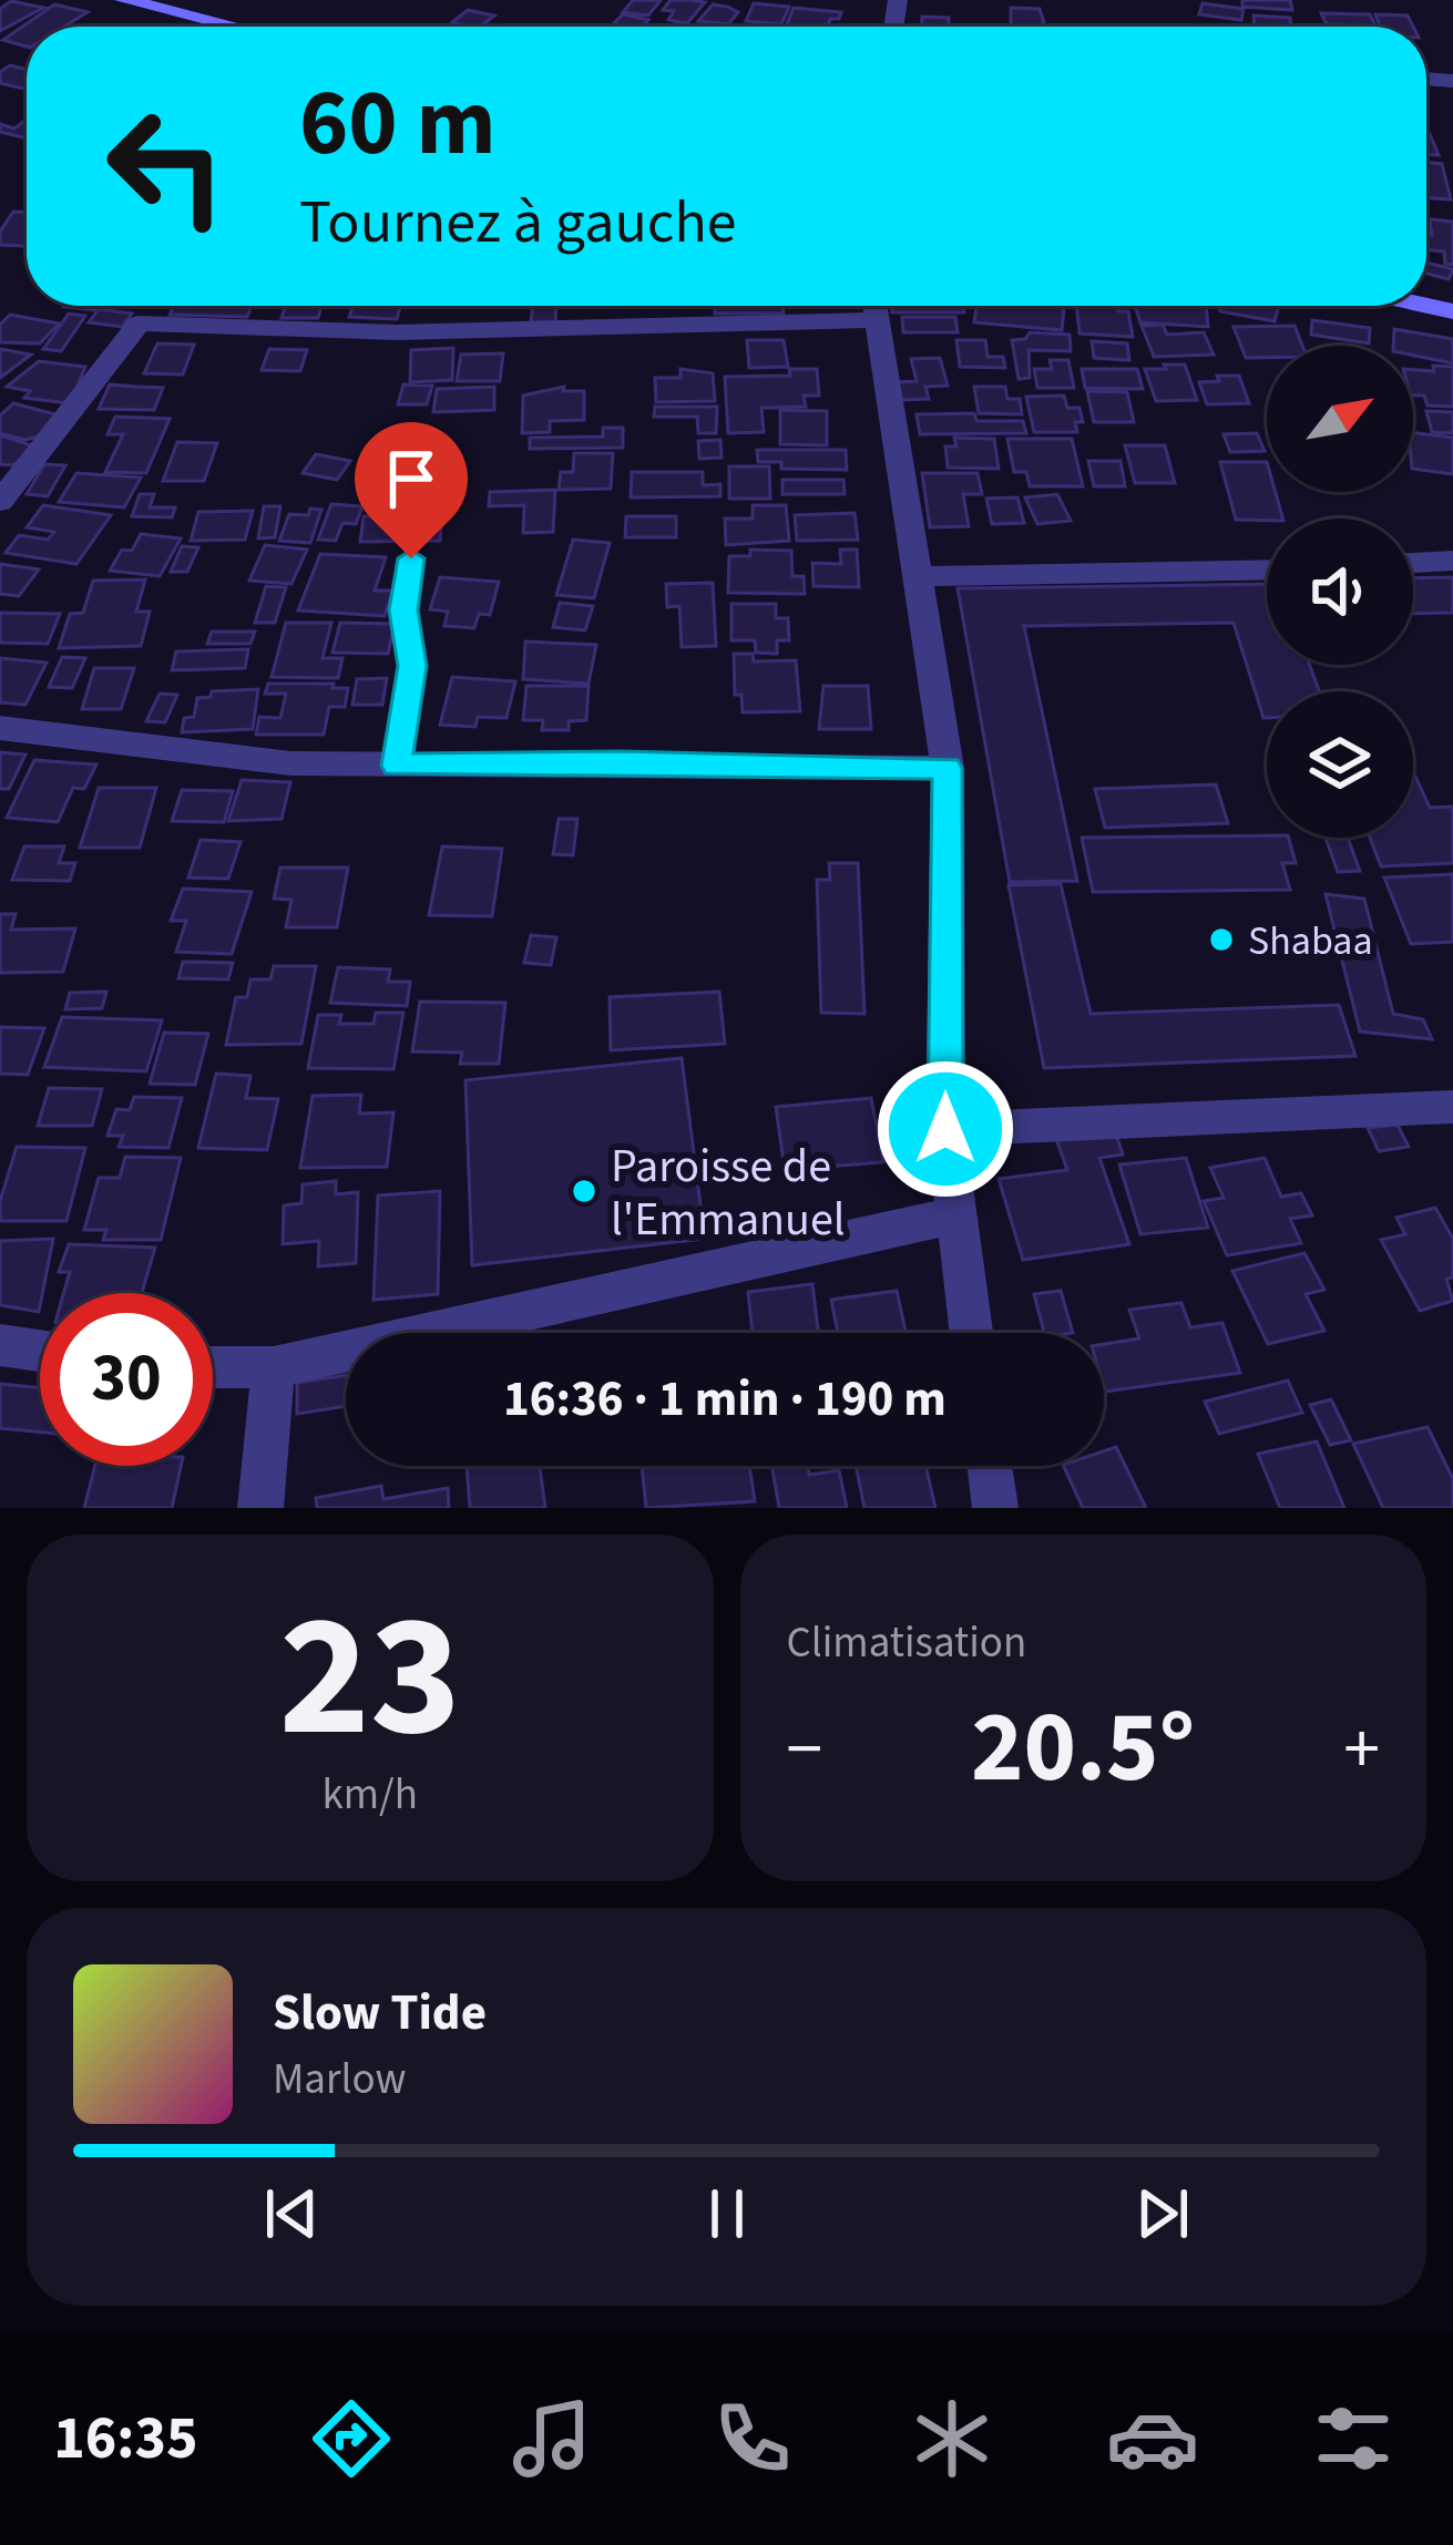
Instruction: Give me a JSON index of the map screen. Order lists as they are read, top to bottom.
{
  "places": ["Shabaa", "Paroisse de l'Emmanuel"],
  "north": "top right",
  "page": {
    "turn": ["60 m", "Tournez à gauche"],
    "limit": "30",
    "trip": "16:36 · 1 min · 190 m",
    "tile": [
      ["23", "km/h"],
      "Climatisation"
    ],
    "heat": ["−", "20.5°", "+"],
    "song": ["Slow Tide", "Marlow"],
    "tabs": "16:35"
  }
}
